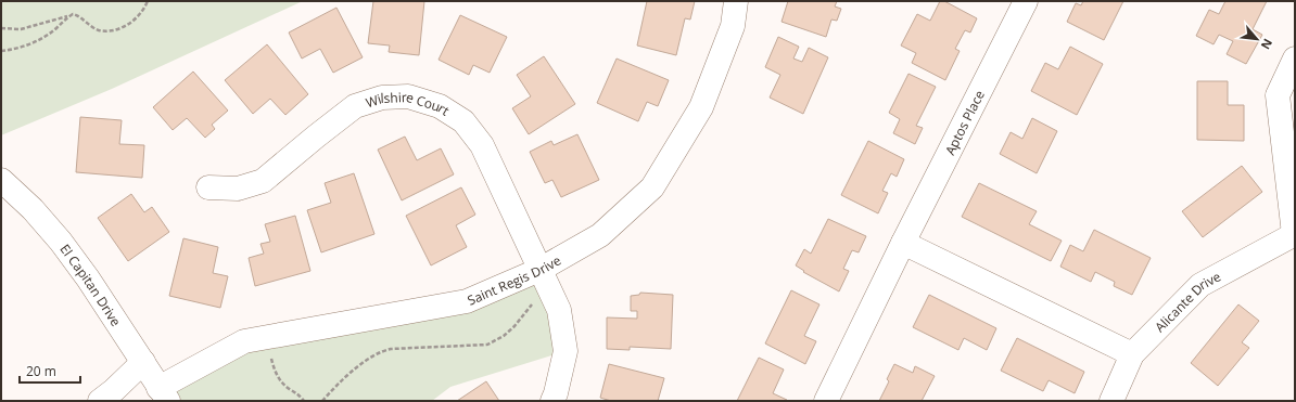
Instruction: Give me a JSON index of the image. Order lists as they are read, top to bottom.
{
  "streets": {
    "street": [
      "Wilshire Court",
      "Aptos Place",
      "Saint Regis Drive",
      "El Capitan Drive",
      "Alicante Drive"
    ]
  },
  "crossings": [
    ["Wilshire Court", "Saint Regis Drive"],
    ["Saint Regis Drive", "El Capitan Drive"]
  ],
  "scale_bar": "20 m",
  "north": "bottom right"
}
